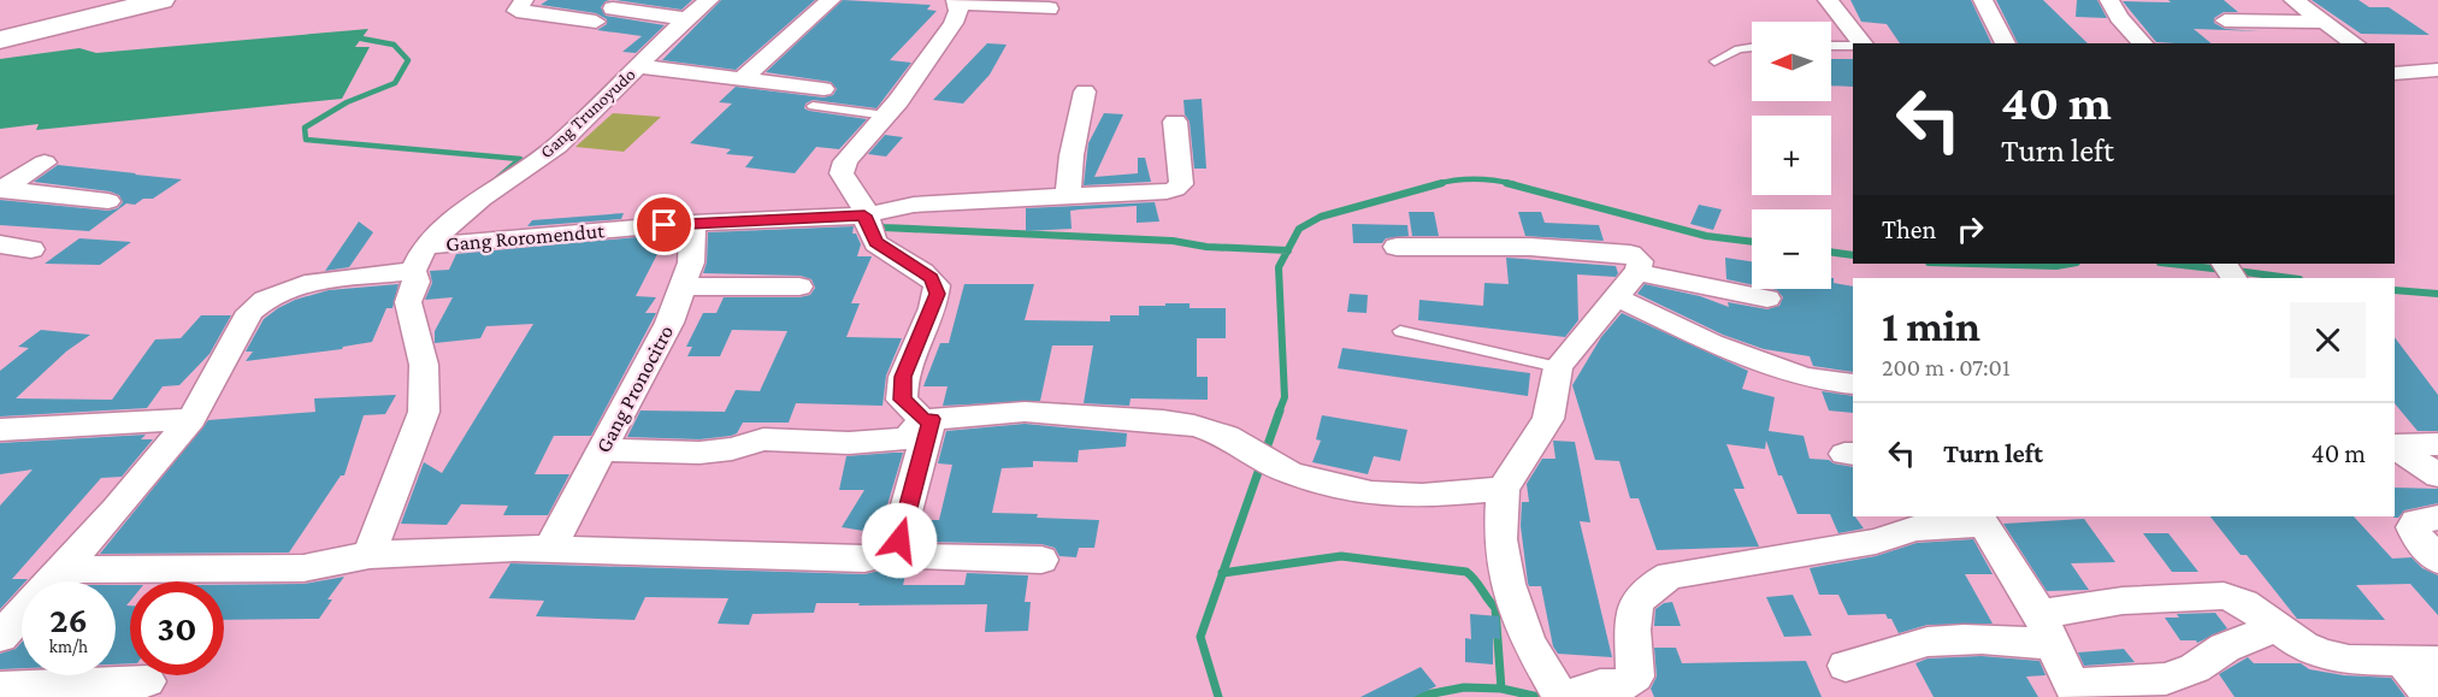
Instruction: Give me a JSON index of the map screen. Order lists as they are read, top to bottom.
{
  "streets": {
    "street": ["Gang Trunoyudo", "Gang Roromendut", "Gang Pronocitro"]
  },
  "crossings": [
    ["Gang Trunoyudo", "Gang Roromendut"],
    ["Gang Roromendut", "Gang Pronocitro"]
  ],
  "north": "left",
  "page": {
    "map_buttons": ["+", "−"],
    "turn": ["40 m", "Turn left"],
    "then": "Then",
    "heading": ["1 min", "200 m · 07:01"],
    "list": [
      {
        "name": "Turn left",
        "value": "40 m"
      }
    ],
    "speed": "26 km/h",
    "limit": "30"
  }
}
